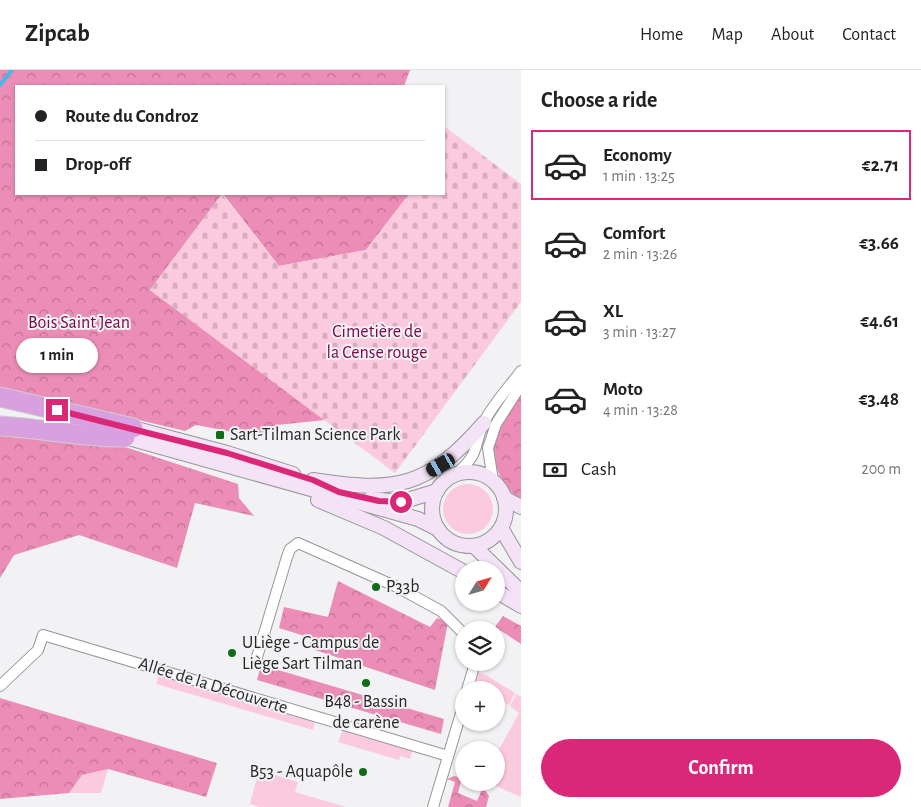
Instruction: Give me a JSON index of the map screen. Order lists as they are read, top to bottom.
{
  "streets": {
    "street": ["Allée de la Découverte"]
  },
  "parks": ["Bois Saint Jean", "Cimetière de la Cense rouge"],
  "places": {
    "transit": ["Sart-Tilman Science Park"],
    "other": [
      "P33b",
      "ULiège - Campus de Liège Sart Tilman",
      "B48 - Bassin de carène",
      "B53 - Aquapôle"
    ]
  },
  "north": "top right",
  "page": {
    "header": "Zipcab",
    "nav": [
      "Home",
      "Map",
      "About",
      "Contact"
    ],
    "heading": "Choose a ride",
    "banner": ["Route du Condroz", "Drop-off"],
    "list": [
      {
        "name": "Economy",
        "note": "1 min · 13:25",
        "value": "€2.71"
      },
      {
        "name": "Comfort",
        "note": "2 min · 13:26",
        "value": "€3.66"
      },
      {
        "name": "XL",
        "note": "3 min · 13:27",
        "value": "€4.61"
      },
      {
        "name": "Moto",
        "note": "4 min · 13:28",
        "value": "€3.48"
      }
    ],
    "bubble": "1 min",
    "pay": ["Cash", "200 m"],
    "map_buttons": ["+", "−"],
    "buttons": "Confirm"
  }
}
